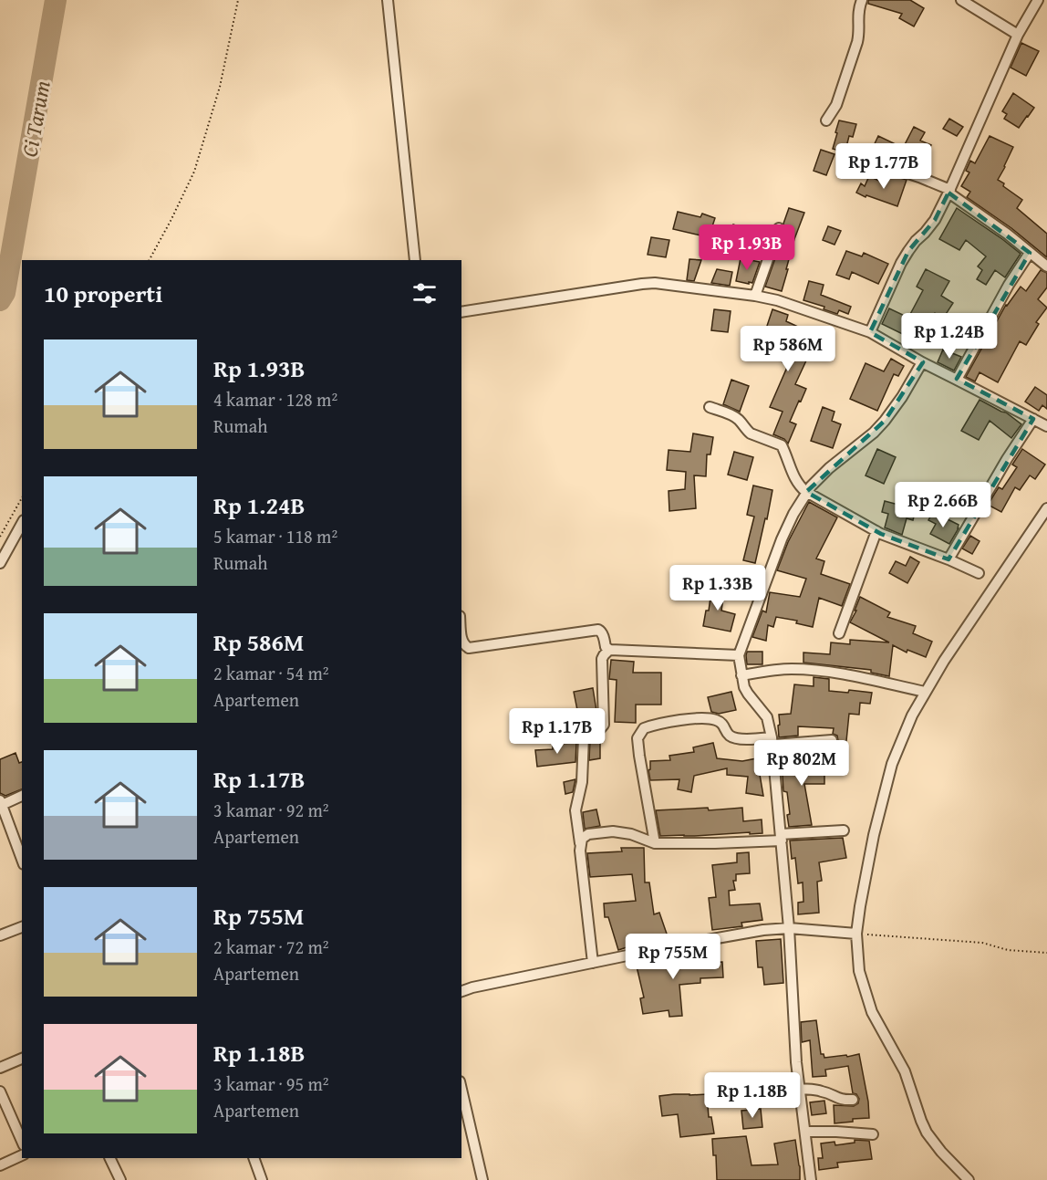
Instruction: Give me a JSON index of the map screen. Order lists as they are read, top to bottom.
{
  "water": ["Ci Tarum"],
  "page": {
    "price": [
      "Rp 1.77B",
      "Rp 1.93B",
      "Rp 1.24B",
      "Rp 586M",
      "Rp 2.66B",
      "Rp 1.33B",
      "Rp 1.17B",
      "Rp 802M",
      "Rp 755M",
      "Rp 1.18B"
    ],
    "heading": "10 properti",
    "list": [
      {
        "name": "Rp 1.93B",
        "note": "4 kamar · 128 m² · Rumah"
      },
      {
        "name": "Rp 1.24B",
        "note": "5 kamar · 118 m² · Rumah"
      },
      {
        "name": "Rp 586M",
        "note": "2 kamar · 54 m² · Apartemen"
      },
      {
        "name": "Rp 1.17B",
        "note": "3 kamar · 92 m² · Apartemen"
      },
      {
        "name": "Rp 755M",
        "note": "2 kamar · 72 m² · Apartemen"
      },
      {
        "name": "Rp 1.18B",
        "note": "3 kamar · 95 m² · Apartemen"
      }
    ]
  }
}
